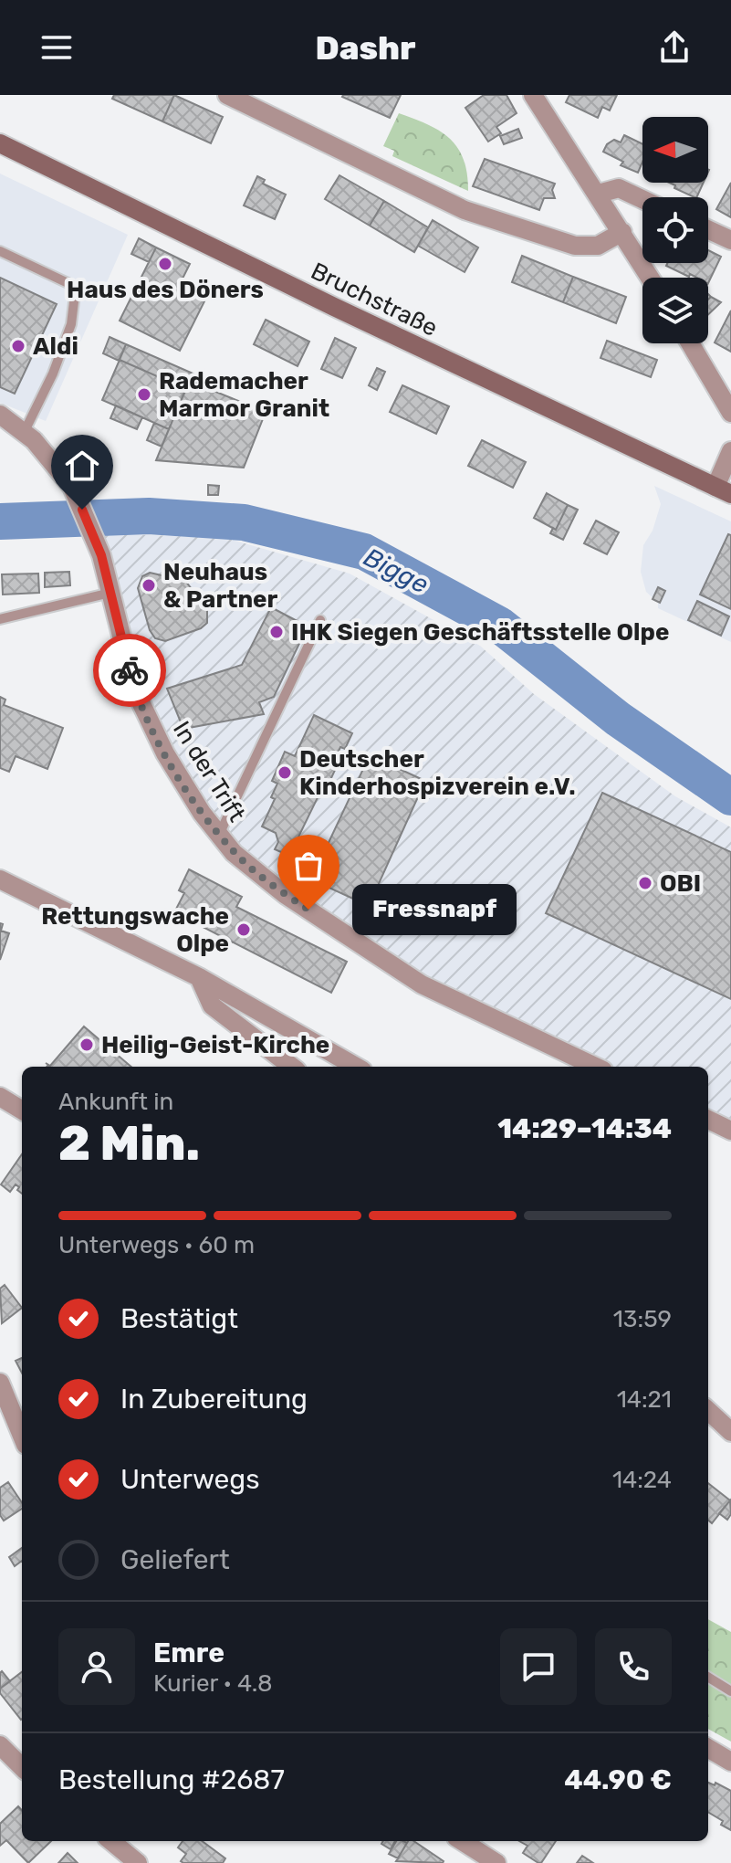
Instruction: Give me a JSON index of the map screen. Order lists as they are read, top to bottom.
{
  "streets": {
    "main road": ["Bruchstraße"],
    "street": ["In der Trift"]
  },
  "water": ["Bigge"],
  "places": [
    "Haus des Döners",
    "Aldi",
    "Rademacher Marmor Granit",
    "Neuhaus & Partner",
    "IHK Siegen Geschäftsstelle Olpe",
    "Deutscher Kinderhospizverein e.V.",
    "OBI",
    "Fressnapf",
    "Rettungswache Olpe",
    "Heilig-Geist-Kirche"
  ],
  "north": "left",
  "page": {
    "header": "Dashr",
    "bubble": "Fressnapf",
    "heading": ["2 Min.", "Ankunft in", "14:29–14:34"],
    "panel": [
      "Emre",
      "Kurier · 4.8",
      "Bestellung #2687",
      "44.90 €"
    ],
    "bar": "Unterwegs · 60 m",
    "list": [
      ["Bestätigt", "13:59"],
      ["In Zubereitung", "14:21"],
      ["Unterwegs", "14:24"],
      "Geliefert"
    ]
  }
}
